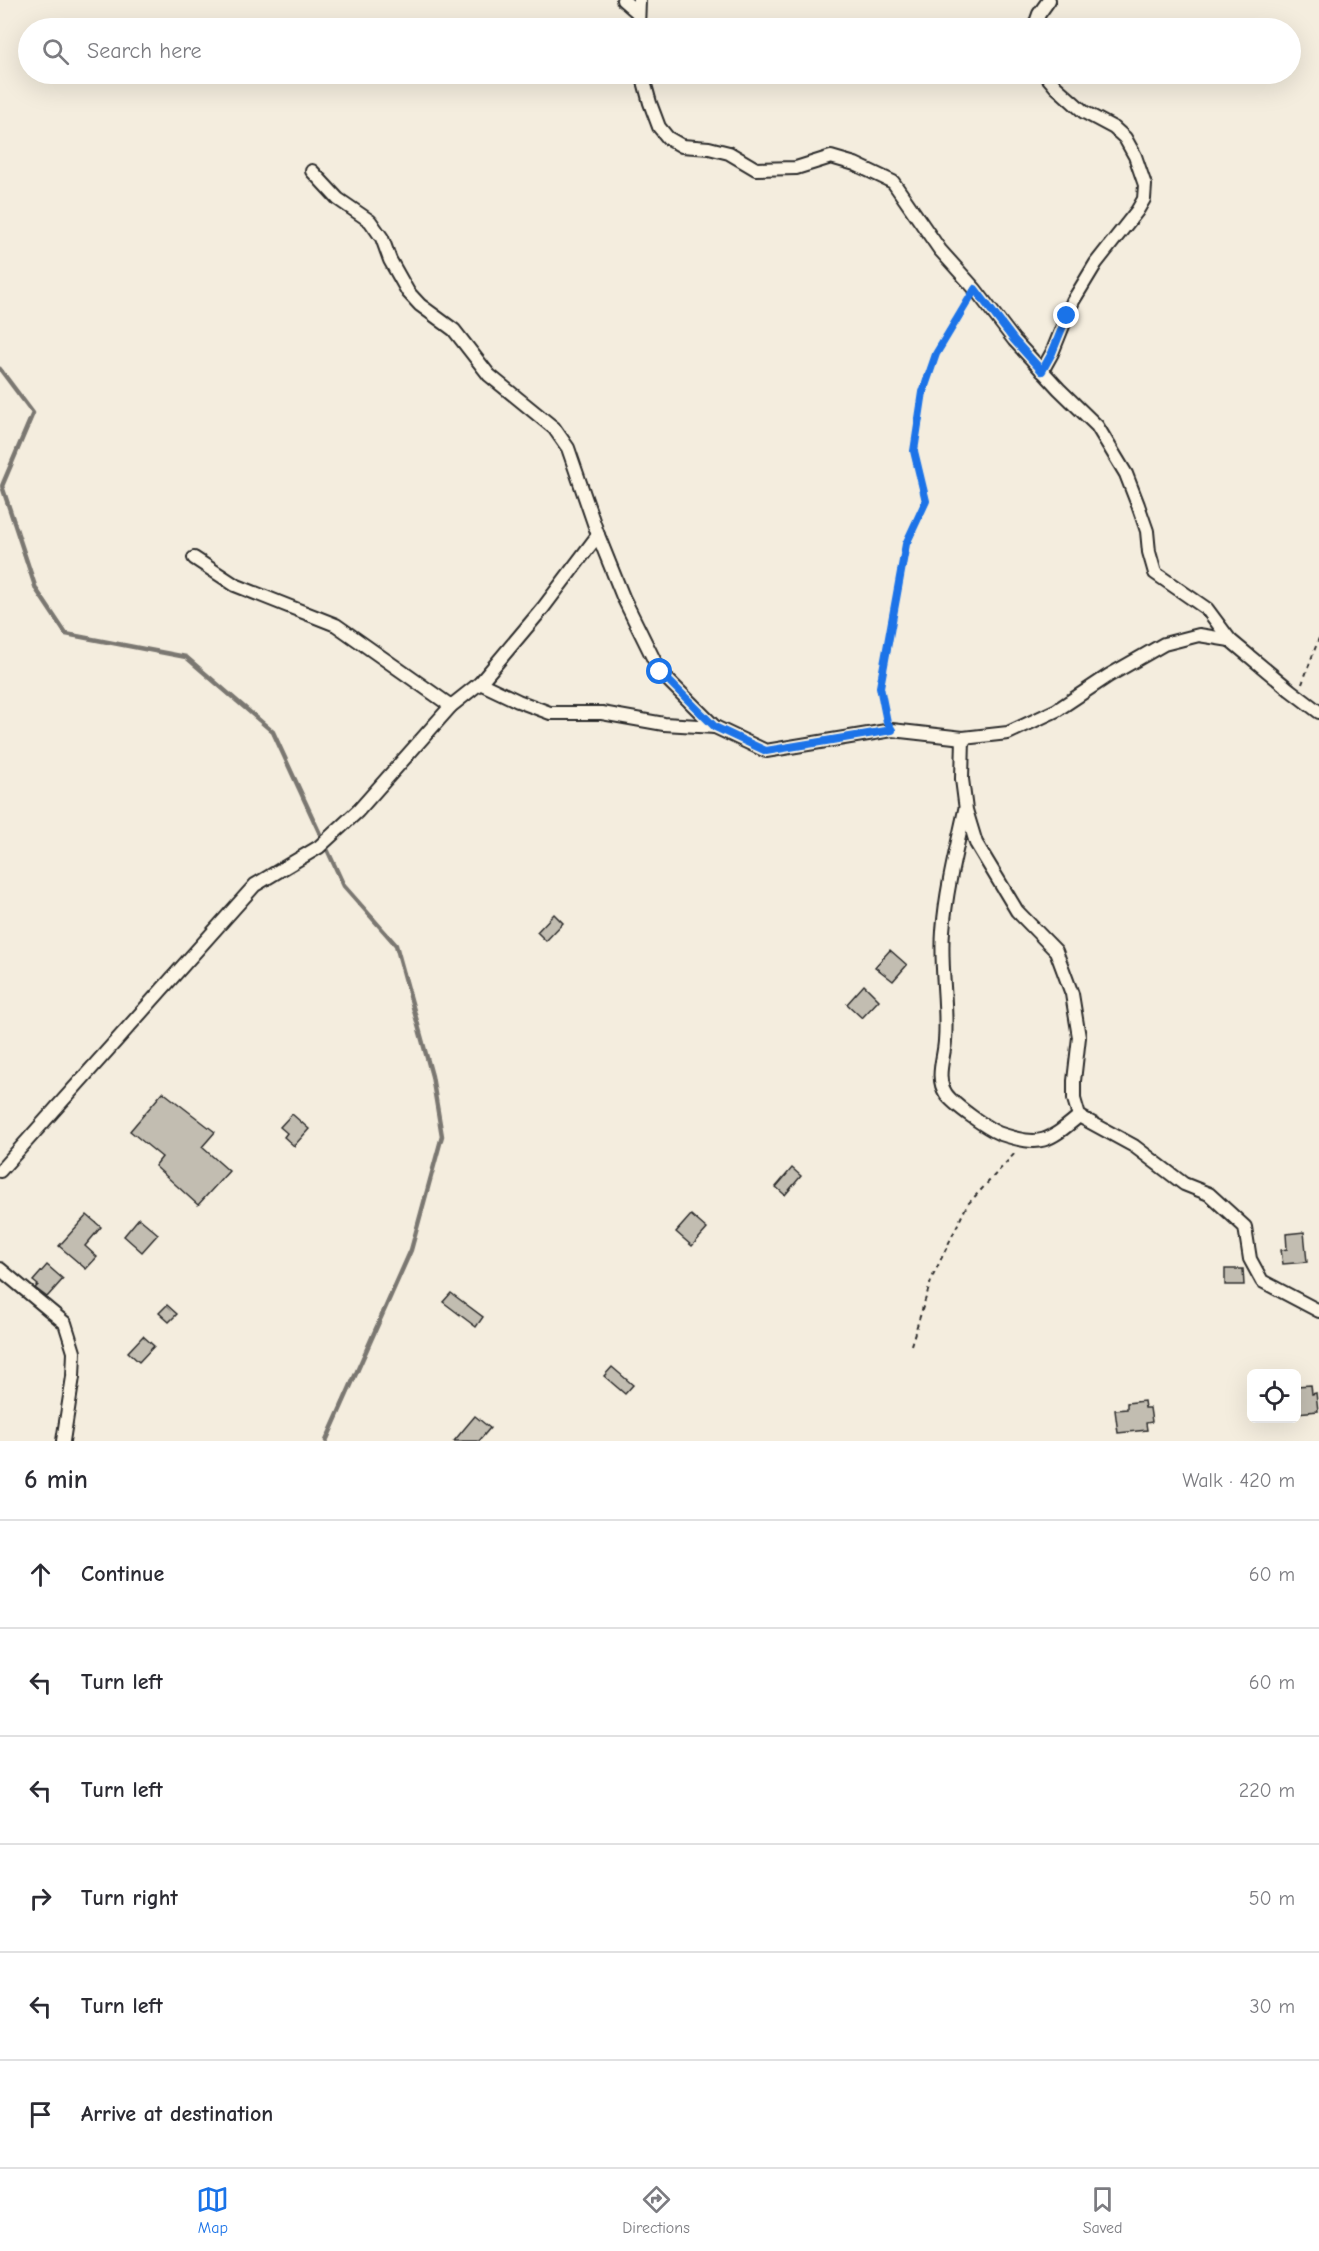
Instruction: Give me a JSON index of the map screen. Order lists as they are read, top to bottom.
{
  "page": {
    "search": "Search here",
    "heading": ["6 min", "Walk · 420 m"],
    "list": [
      ["Continue", "60 m"],
      ["Turn left", "60 m"],
      ["Turn left", "220 m"],
      ["Turn right", "50 m"],
      ["Turn left", "30 m"],
      "Arrive at destination"
    ],
    "nav": ["Map", "Directions", "Saved"]
  }
}
